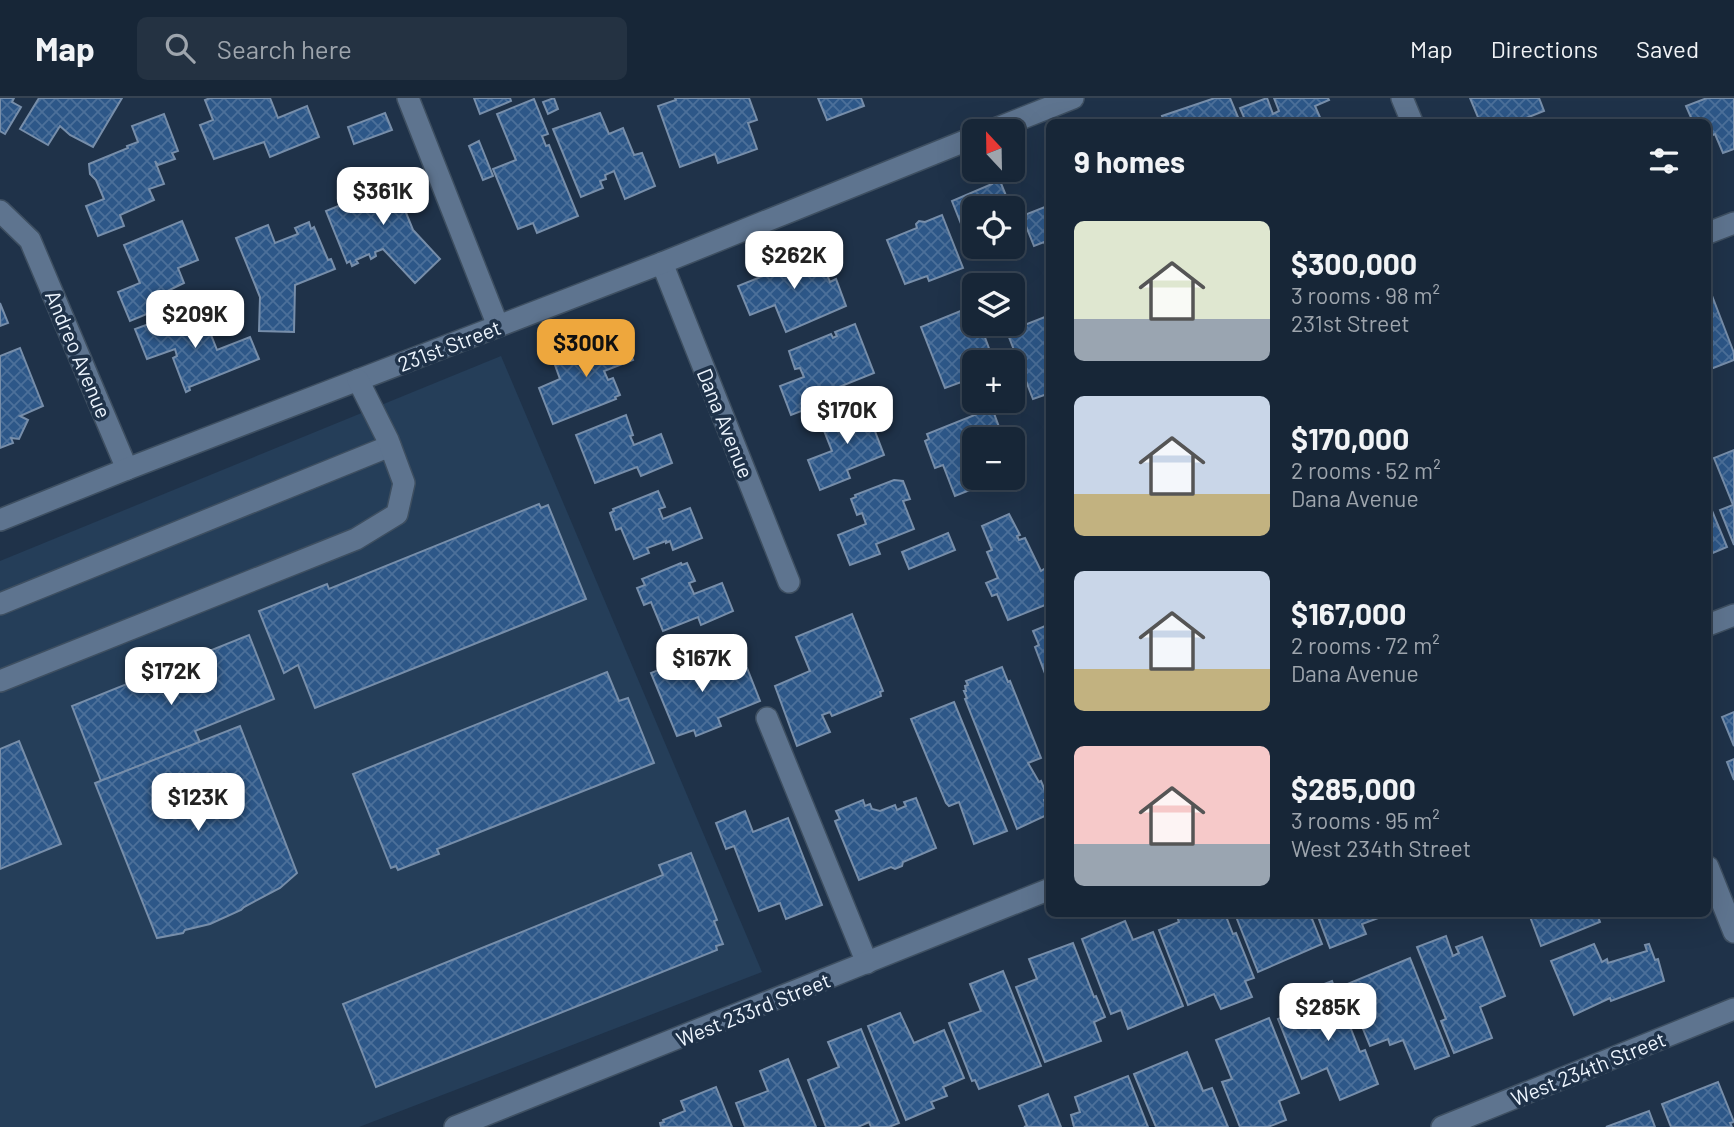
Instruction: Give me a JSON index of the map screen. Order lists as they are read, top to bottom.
{
  "streets": {
    "street": [
      "231st Street",
      "Andreo Avenue",
      "Dana Avenue",
      "West 233rd Street",
      "West 234th Street"
    ]
  },
  "crossings": [
    ["231st Street", "Andreo Avenue"],
    ["231st Street", "Dana Avenue"]
  ],
  "north": "top",
  "page": {
    "header": "Map",
    "search": "Search here",
    "nav": ["Map", "Directions", "Saved"],
    "map_buttons": ["+", "−"],
    "heading": "9 homes",
    "price": [
      "$361K",
      "$262K",
      "$209K",
      "$300K",
      "$170K",
      "$167K",
      "$172K",
      "$123K",
      "$285K"
    ],
    "list": [
      {
        "name": "$300,000",
        "note": "3 rooms · 98 m² · 231st Street"
      },
      {
        "name": "$170,000",
        "note": "2 rooms · 52 m² · Dana Avenue"
      },
      {
        "name": "$167,000",
        "note": "2 rooms · 72 m² · Dana Avenue"
      },
      {
        "name": "$285,000",
        "note": "3 rooms · 95 m² · West 234th Street"
      }
    ]
  }
}
